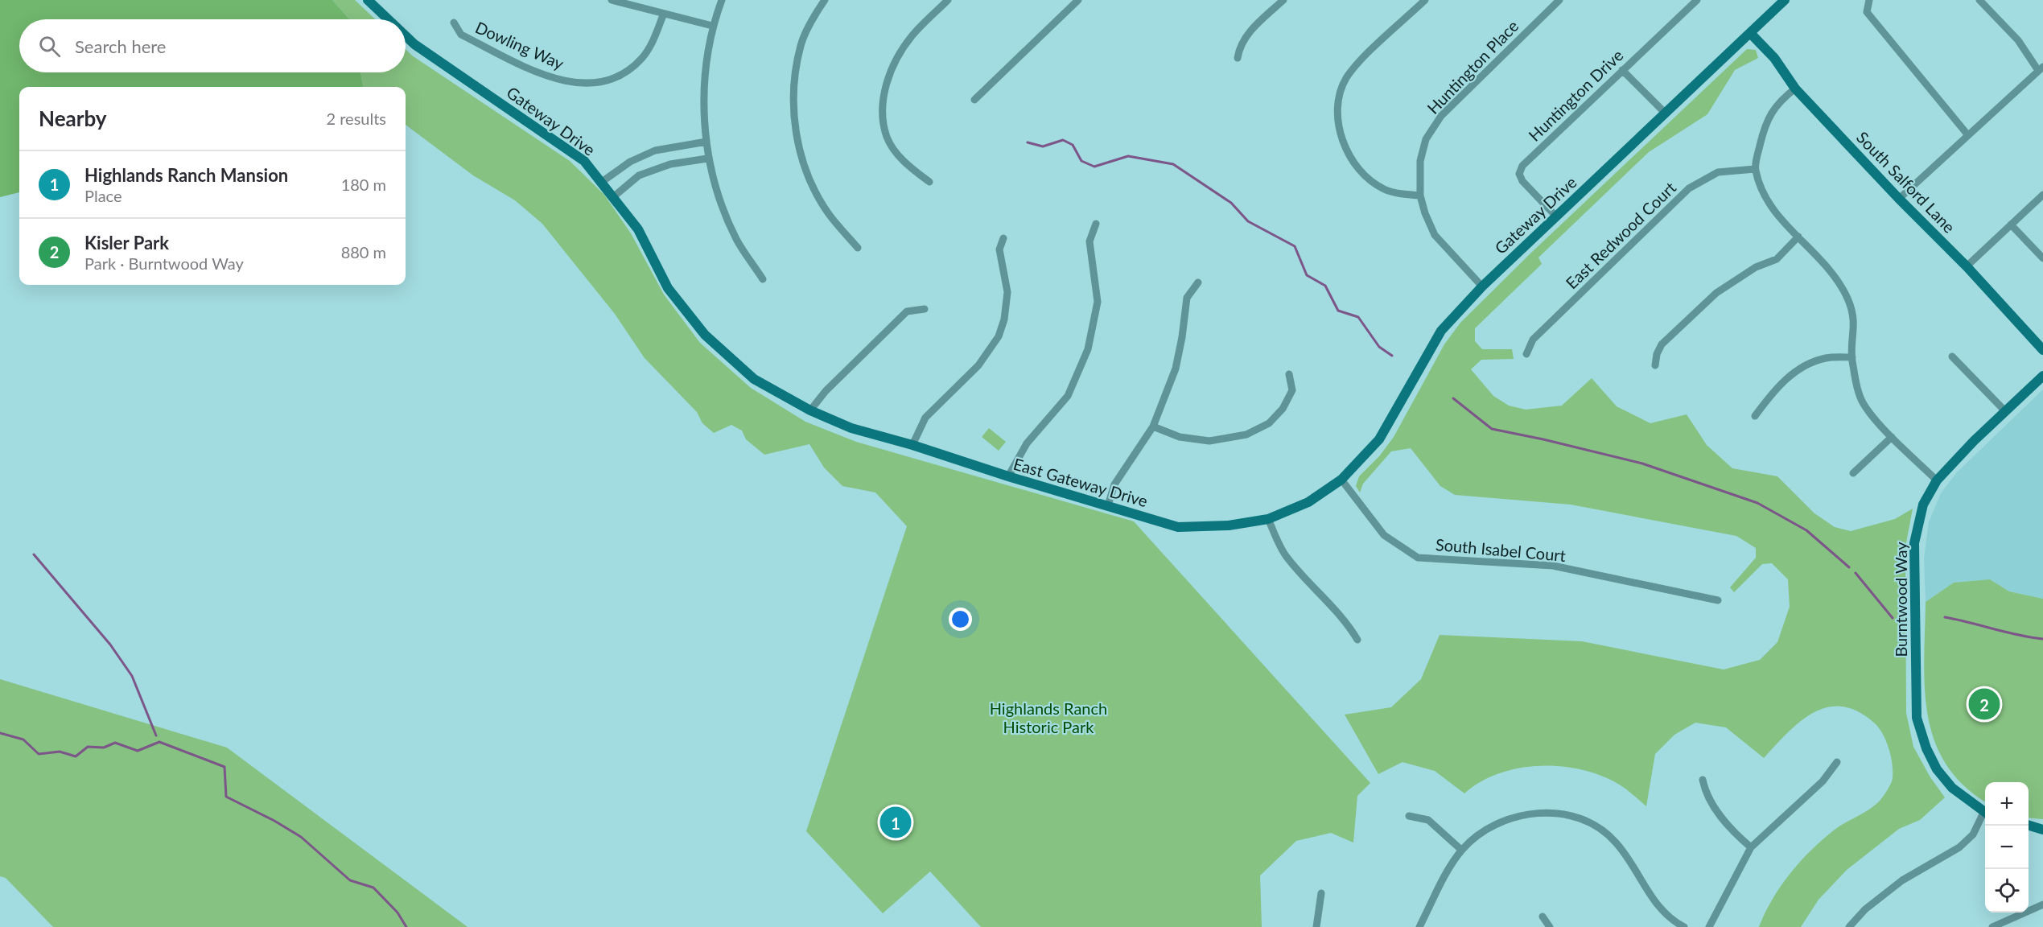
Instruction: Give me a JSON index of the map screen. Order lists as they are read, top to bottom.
{
  "streets": {
    "street": [
      "Dowling Way",
      "Huntington Place",
      "Huntington Drive",
      "Gateway Drive",
      "South Salford Lane",
      "East Redwood Court",
      "East Gateway Drive",
      "South Isabel Court",
      "Burntwood Way"
    ]
  },
  "crossings": [
    ["Huntington Place", "Gateway Drive"],
    ["Huntington Drive", "Gateway Drive"],
    ["Gateway Drive", "South Salford Lane"],
    ["Gateway Drive", "East Gateway Drive"],
    ["Gateway Drive", "South Isabel Court"],
    ["East Gateway Drive", "South Isabel Court"]
  ],
  "parks": ["Highlands Ranch Historic Park"],
  "page": {
    "search": "Search here",
    "heading": ["Nearby", "2 results"],
    "list": [
      {
        "mark": "1",
        "name": "Highlands Ranch Mansion",
        "note": "Place",
        "value": "180 m"
      },
      {
        "mark": "2",
        "name": "Kisler Park",
        "note": "Park · Burntwood Way",
        "value": "880 m"
      }
    ],
    "pins": ["2", "1"],
    "map_buttons": ["+", "−"]
  }
}
